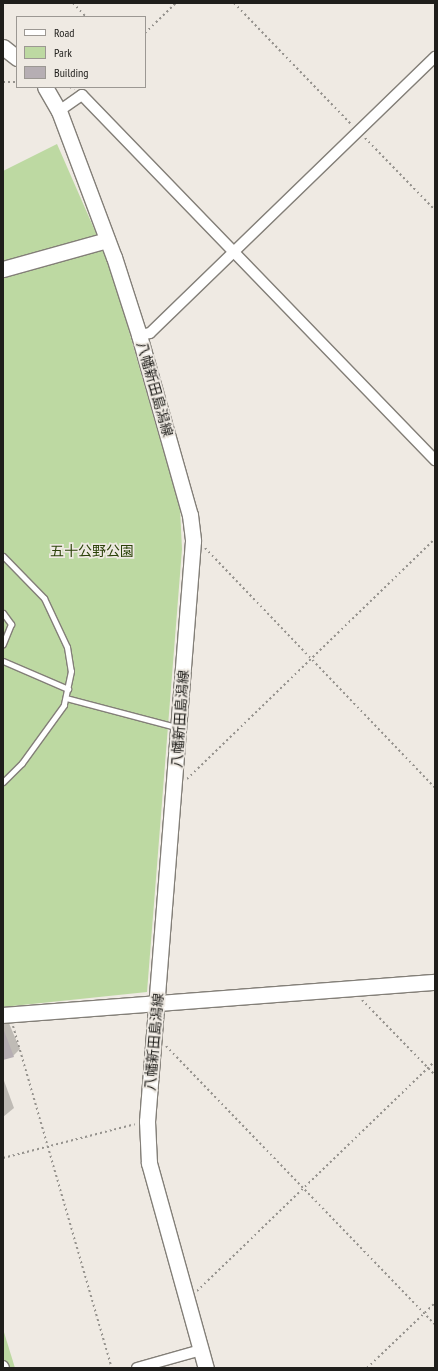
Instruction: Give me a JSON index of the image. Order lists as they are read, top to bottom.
{
  "streets": {
    "main road": ["八幡新田島潟線"]
  },
  "parks": ["五十公野公園"],
  "legend": ["Road", "Park", "Building"]
}
